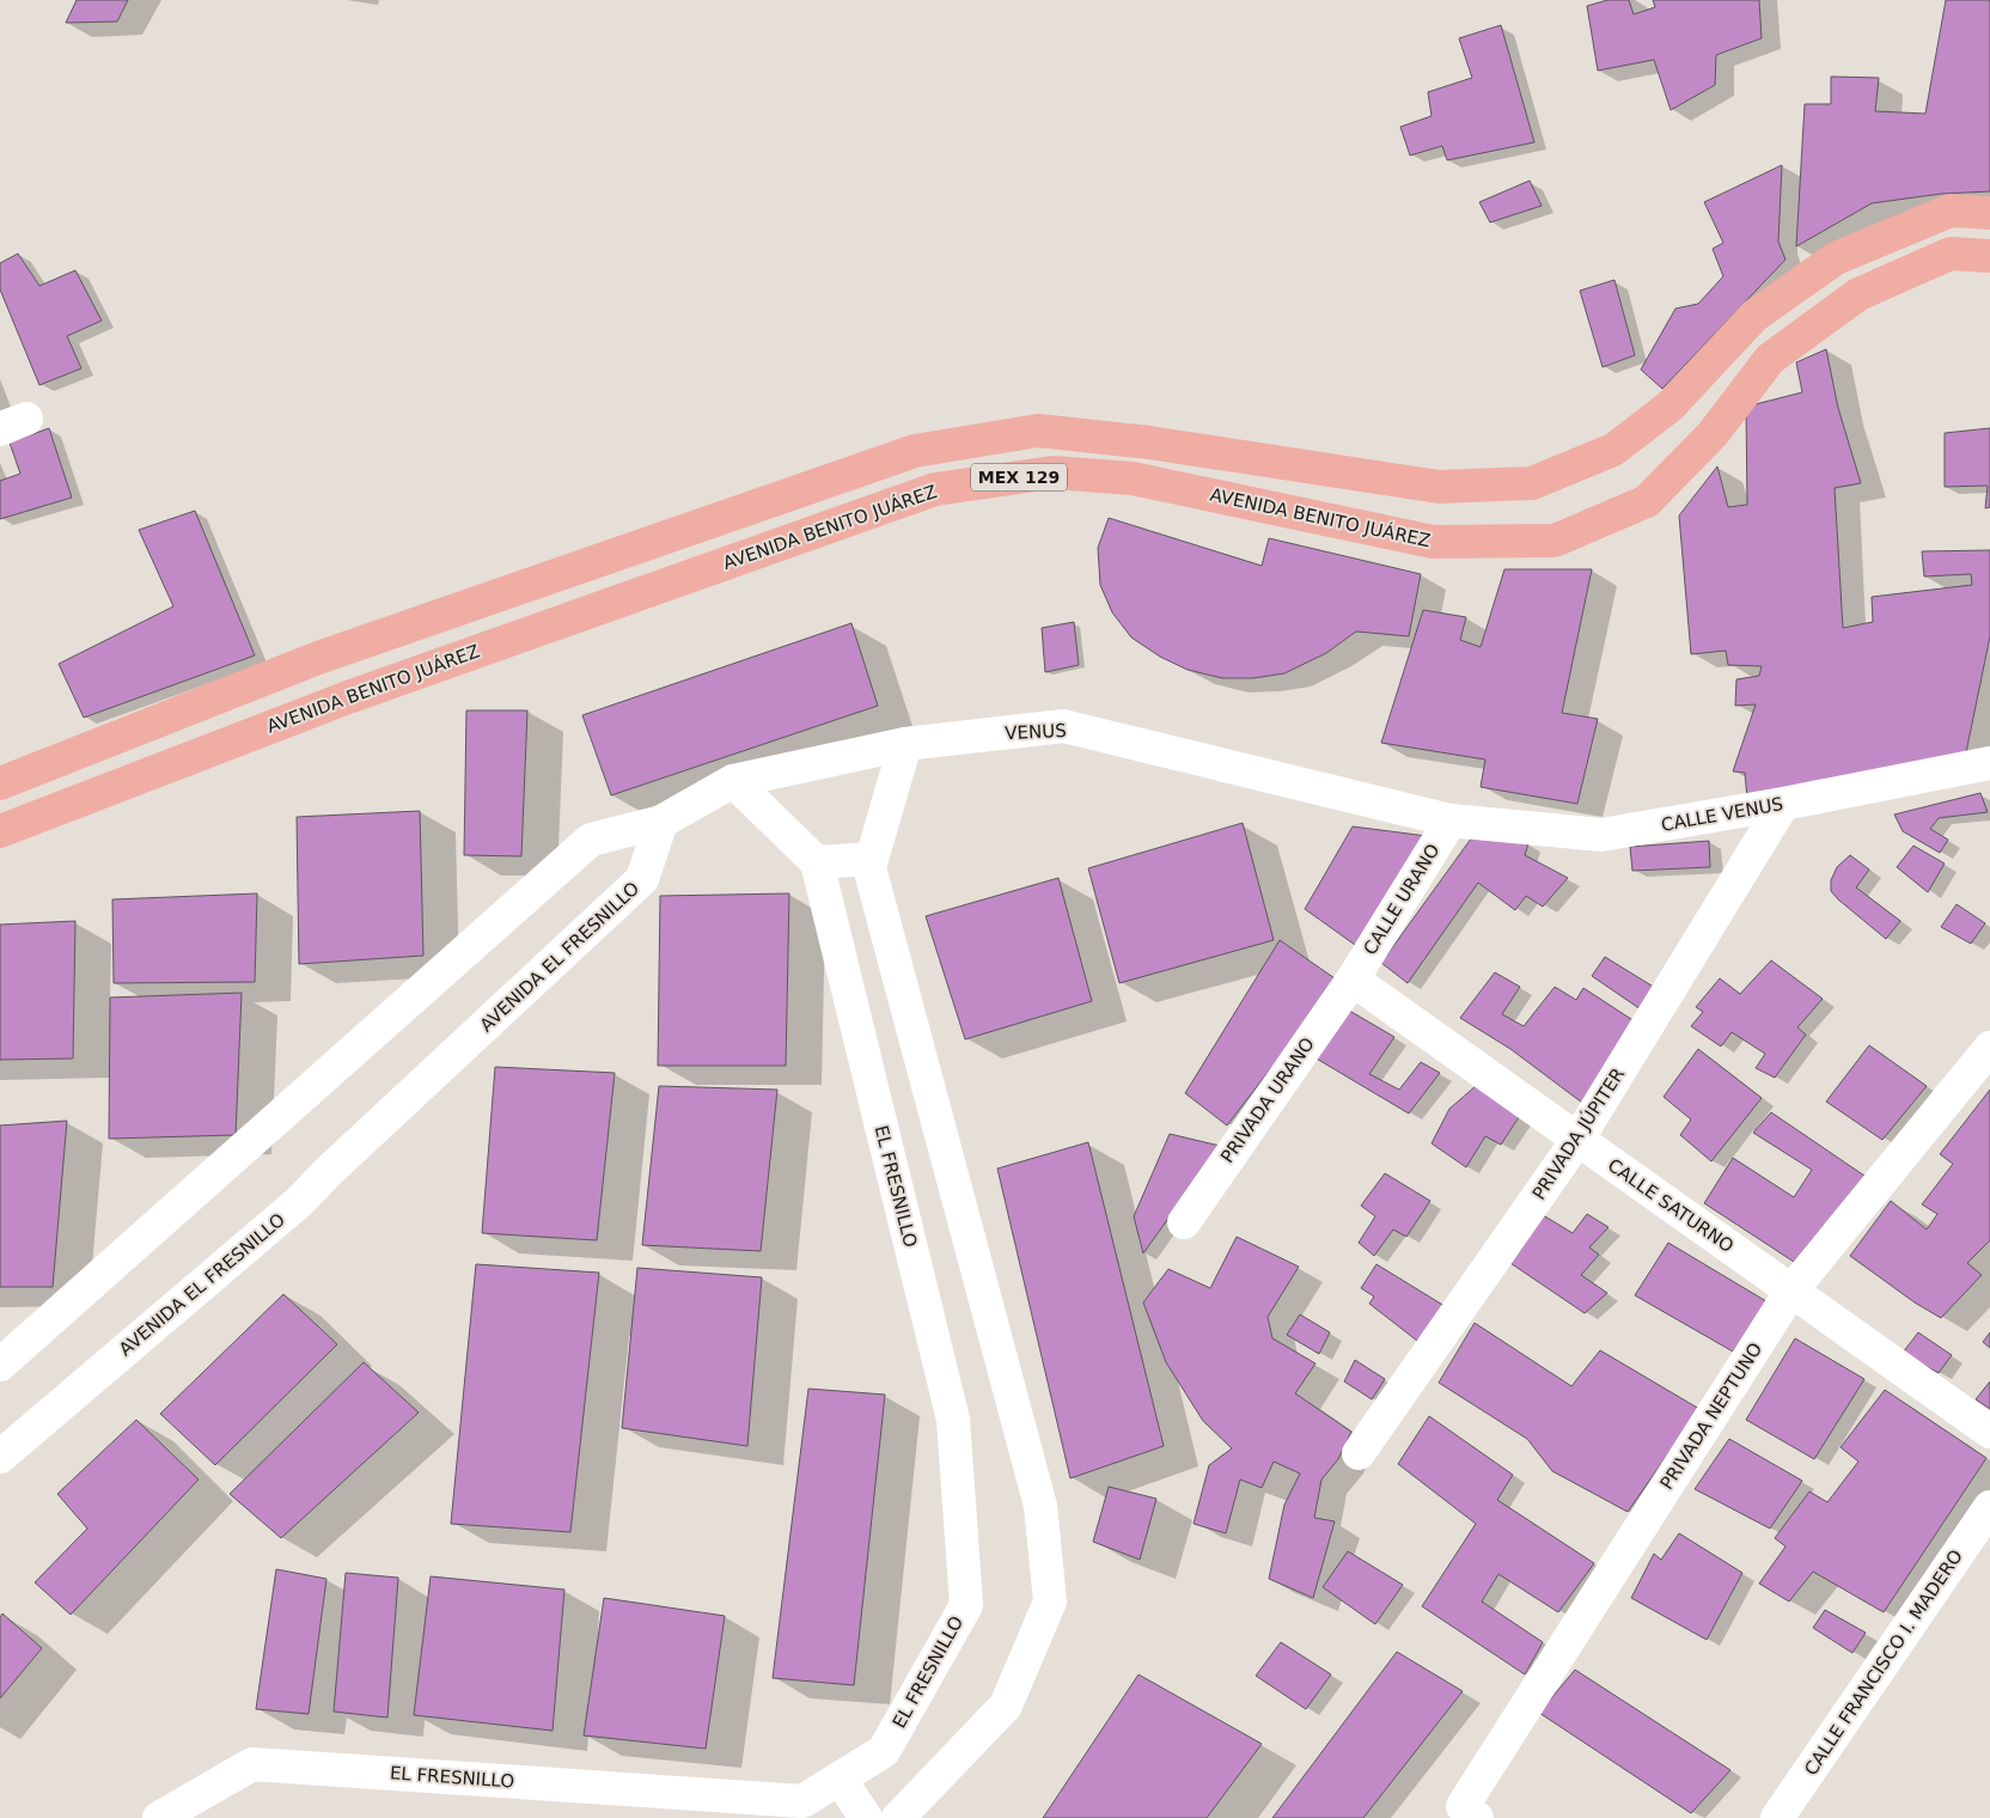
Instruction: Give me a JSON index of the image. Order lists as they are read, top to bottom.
{
  "streets": {
    "main road": ["MEX 129", "AVENIDA BENITO JUÁREZ"],
    "street": [
      "VENUS",
      "CALLE VENUS",
      "CALLE URANO",
      "AVENIDA EL FRESNILLO",
      "PRIVADA URANO",
      "PRIVADA JÚPITER",
      "EL FRESNILLO",
      "CALLE SATURNO",
      "PRIVADA NEPTUNO",
      "CALLE FRANCISCO I. MADERO"
    ]
  },
  "crossings": [
    ["VENUS", "CALLE VENUS"],
    ["VENUS", "CALLE URANO"],
    ["VENUS", "AVENIDA EL FRESNILLO"],
    ["CALLE VENUS", "CALLE URANO"],
    ["CALLE VENUS", "PRIVADA JÚPITER"],
    ["CALLE URANO", "PRIVADA URANO"],
    ["CALLE URANO", "CALLE SATURNO"],
    ["PRIVADA URANO", "CALLE SATURNO"],
    ["PRIVADA JÚPITER", "CALLE SATURNO"],
    ["CALLE SATURNO", "PRIVADA NEPTUNO"]
  ]
}
